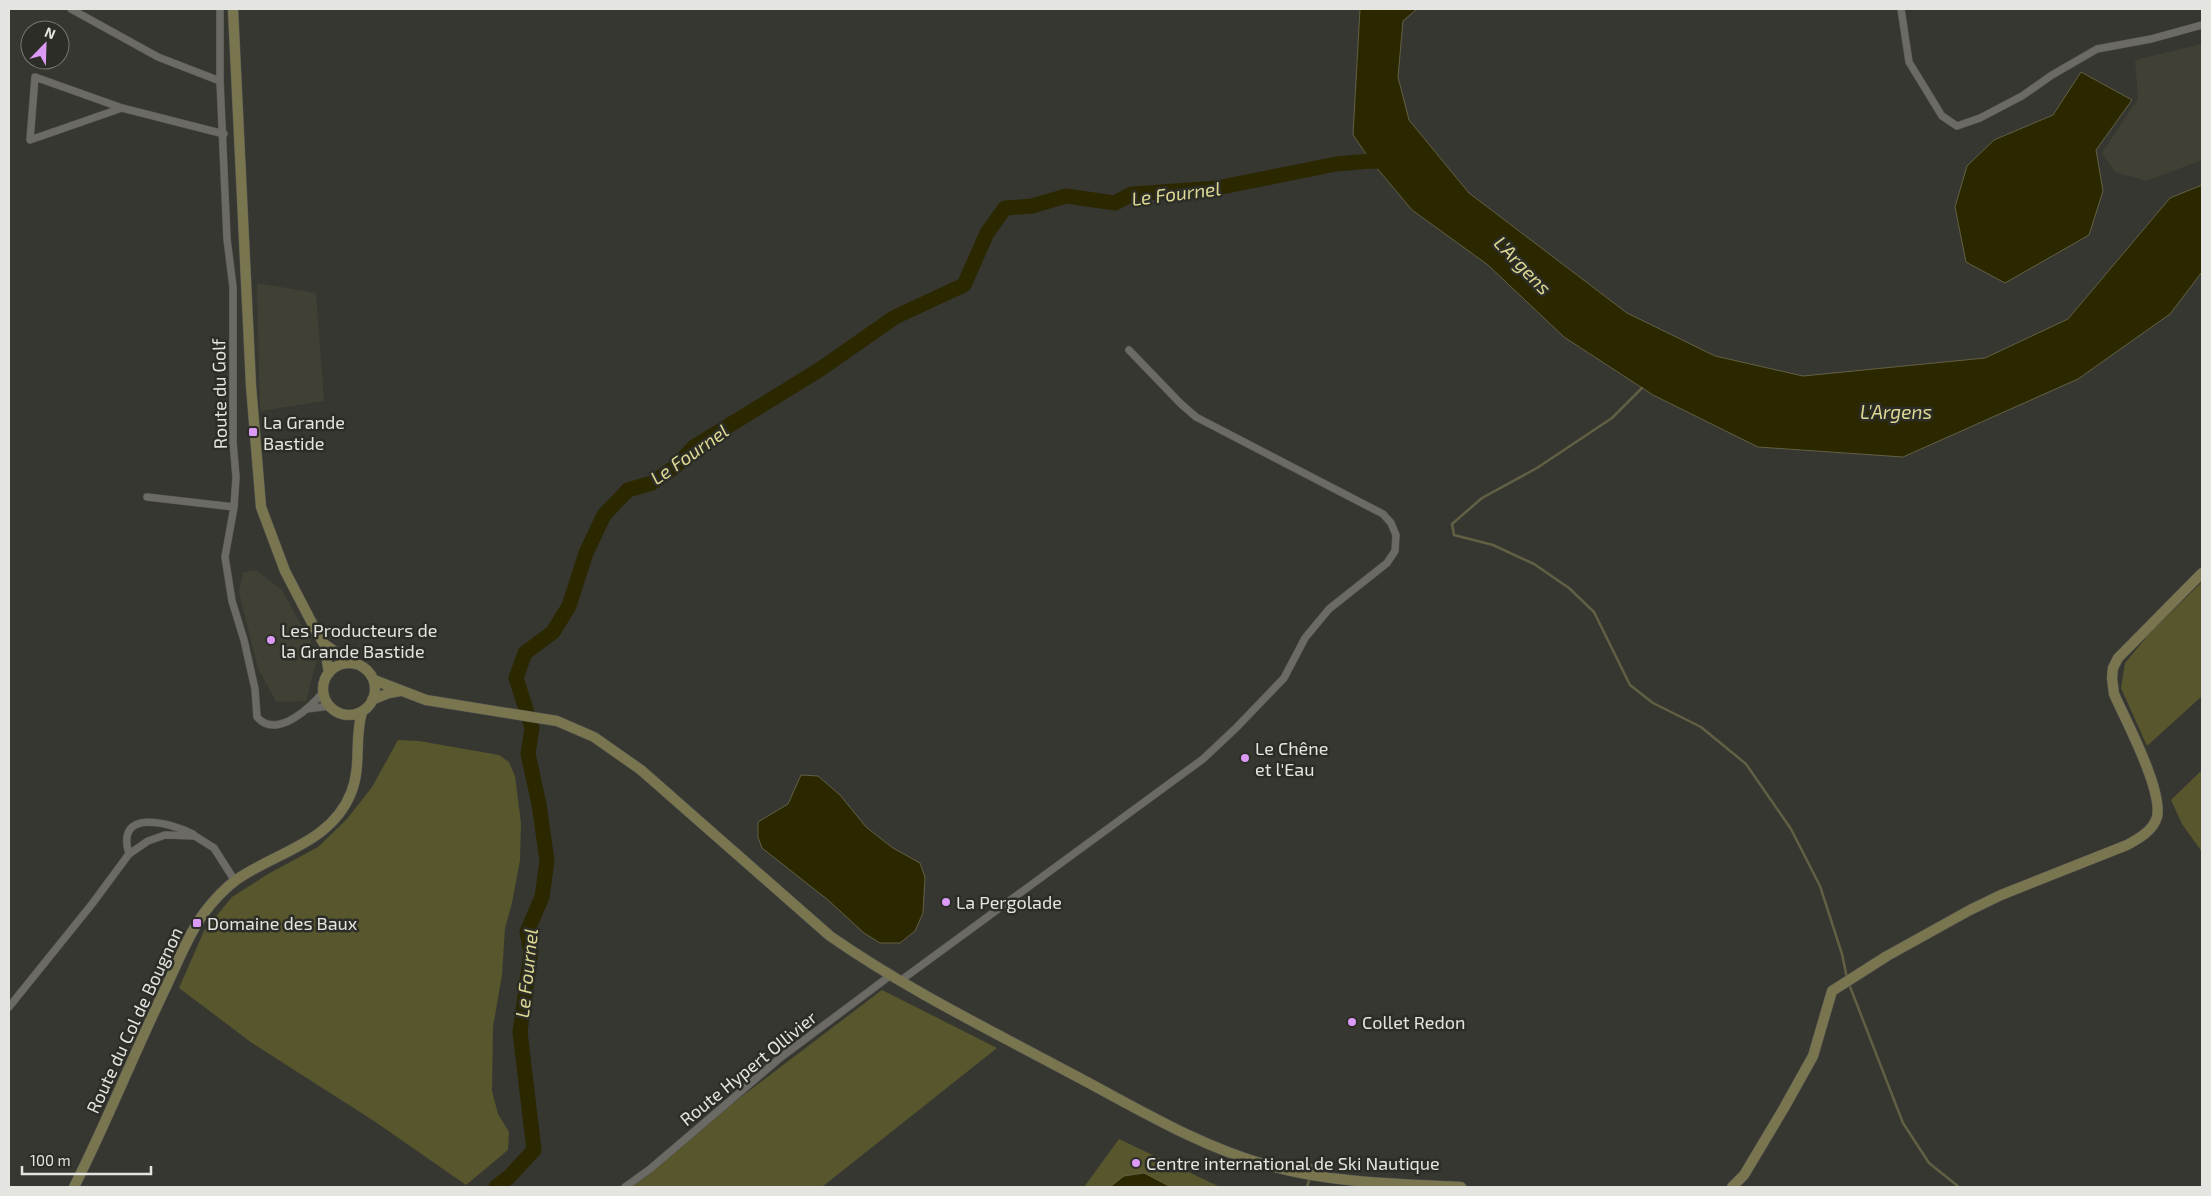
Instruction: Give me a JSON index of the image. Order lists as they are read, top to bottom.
{
  "streets": {
    "main road": ["Route du Col de Bougnon"],
    "street": ["Route du Golf", "Route Hypert Ollivier"]
  },
  "crossings": [
    ["Route du Golf", "Route du Col de Bougnon"]
  ],
  "water": ["Le Fournel", "L'Argens"],
  "places": {
    "transit": ["La Grande Bastide", "Domaine des Baux"],
    "other": [
      "Les Producteurs de la Grande Bastide",
      "Le Chêne et l'Eau",
      "La Pergolade",
      "Collet Redon",
      "Centre international de Ski Nautique"
    ]
  },
  "scale_bar": "100 m",
  "north": "top right"
}
